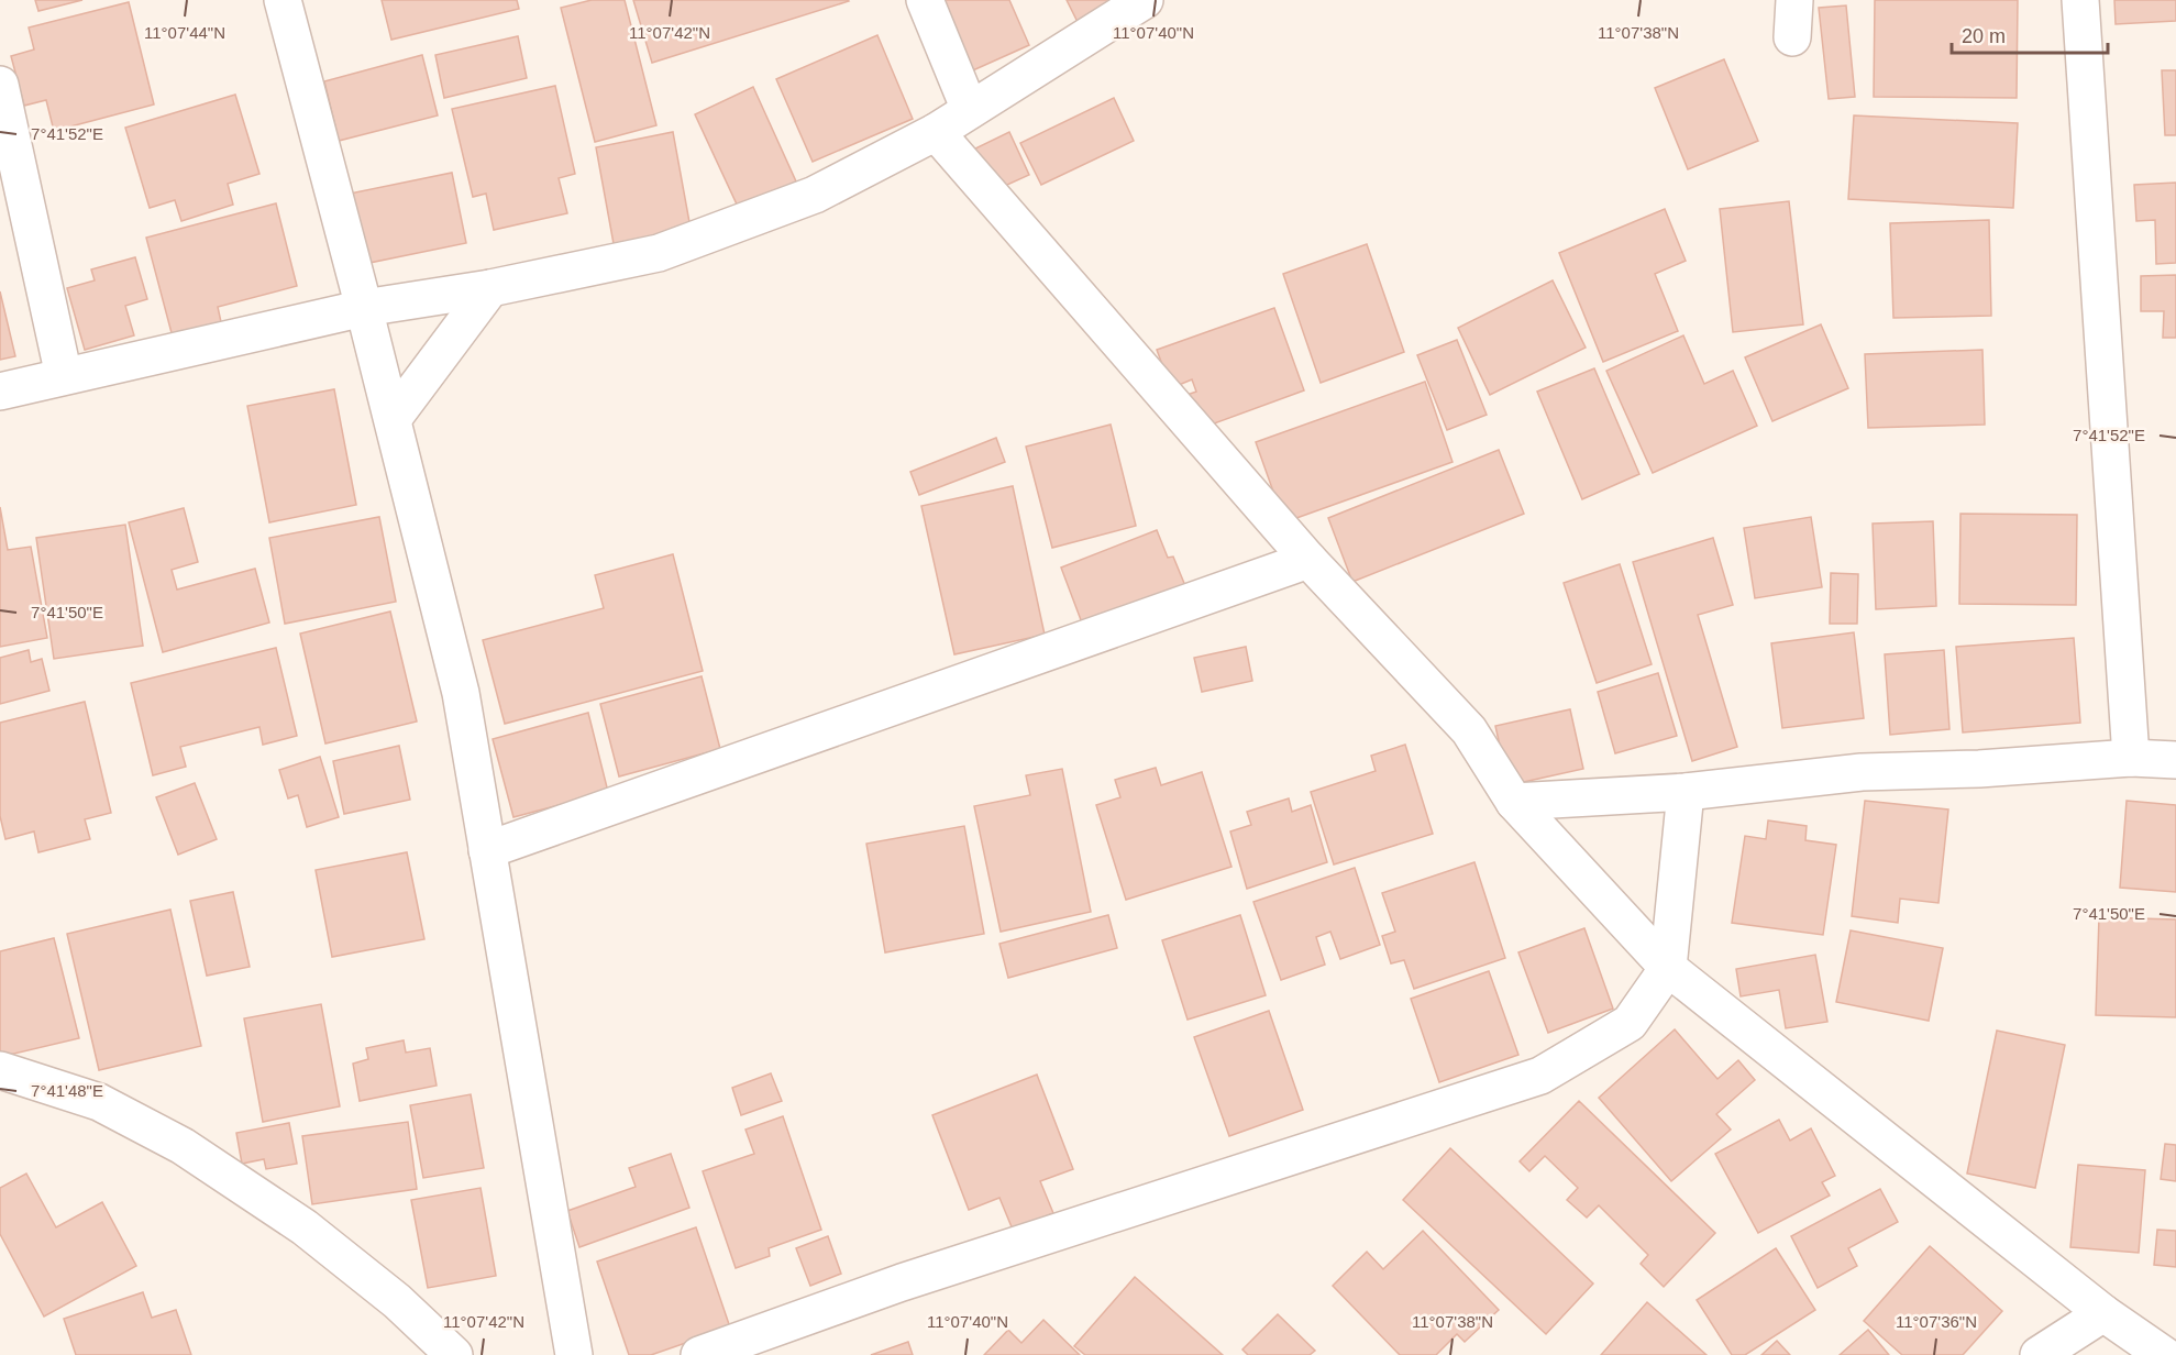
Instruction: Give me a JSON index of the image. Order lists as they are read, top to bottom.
{
  "scale_bar": "20 m",
  "coordinates": [
    "11°07'44\"N",
    "11°07'42\"N",
    "11°07'40\"N",
    "11°07'38\"N",
    "7°41'52\"E",
    "7°41'50\"E",
    "7°41'48\"E",
    "11°07'36\"N"
  ]
}
